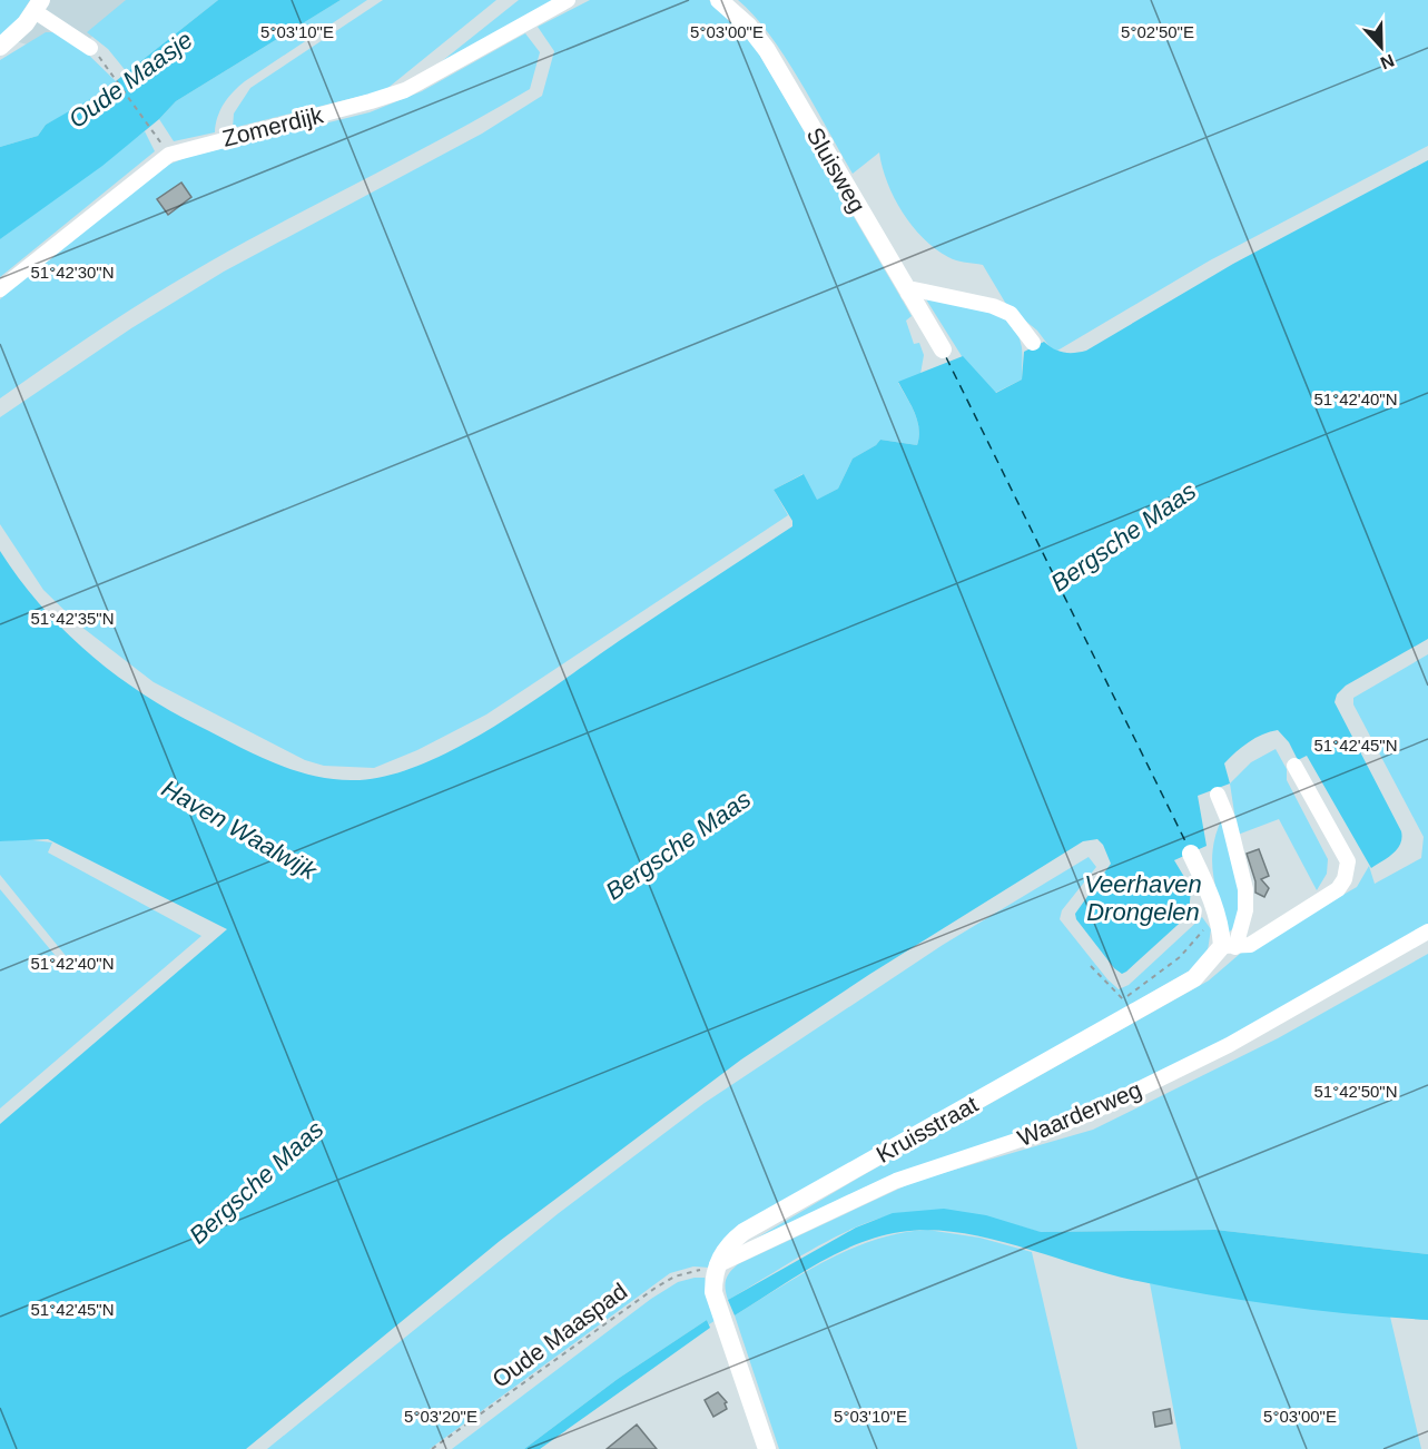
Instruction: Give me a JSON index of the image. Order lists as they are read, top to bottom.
{
  "streets": {
    "street": [
      "Zomerdijk",
      "Sluisweg",
      "Waarderweg",
      "Kruisstraat"
    ],
    "path": ["Oude Maaspad"]
  },
  "crossings": [
    ["Waarderweg", "Kruisstraat"],
    ["Waarderweg", "Oude Maaspad"],
    ["Kruisstraat", "Oude Maaspad"]
  ],
  "water": [
    "Oude Maasje",
    "Bergsche Maas",
    "Haven Waalwijk",
    "Veerhaven Drongelen"
  ],
  "north": "bottom",
  "coordinates": [
    "5°03'10\"E",
    "5°03'00\"E",
    "5°02'50\"E",
    "51°42'30\"N",
    "51°42'40\"N",
    "51°42'35\"N",
    "51°42'45\"N",
    "51°42'50\"N",
    "5°03'20\"E"
  ]
}
